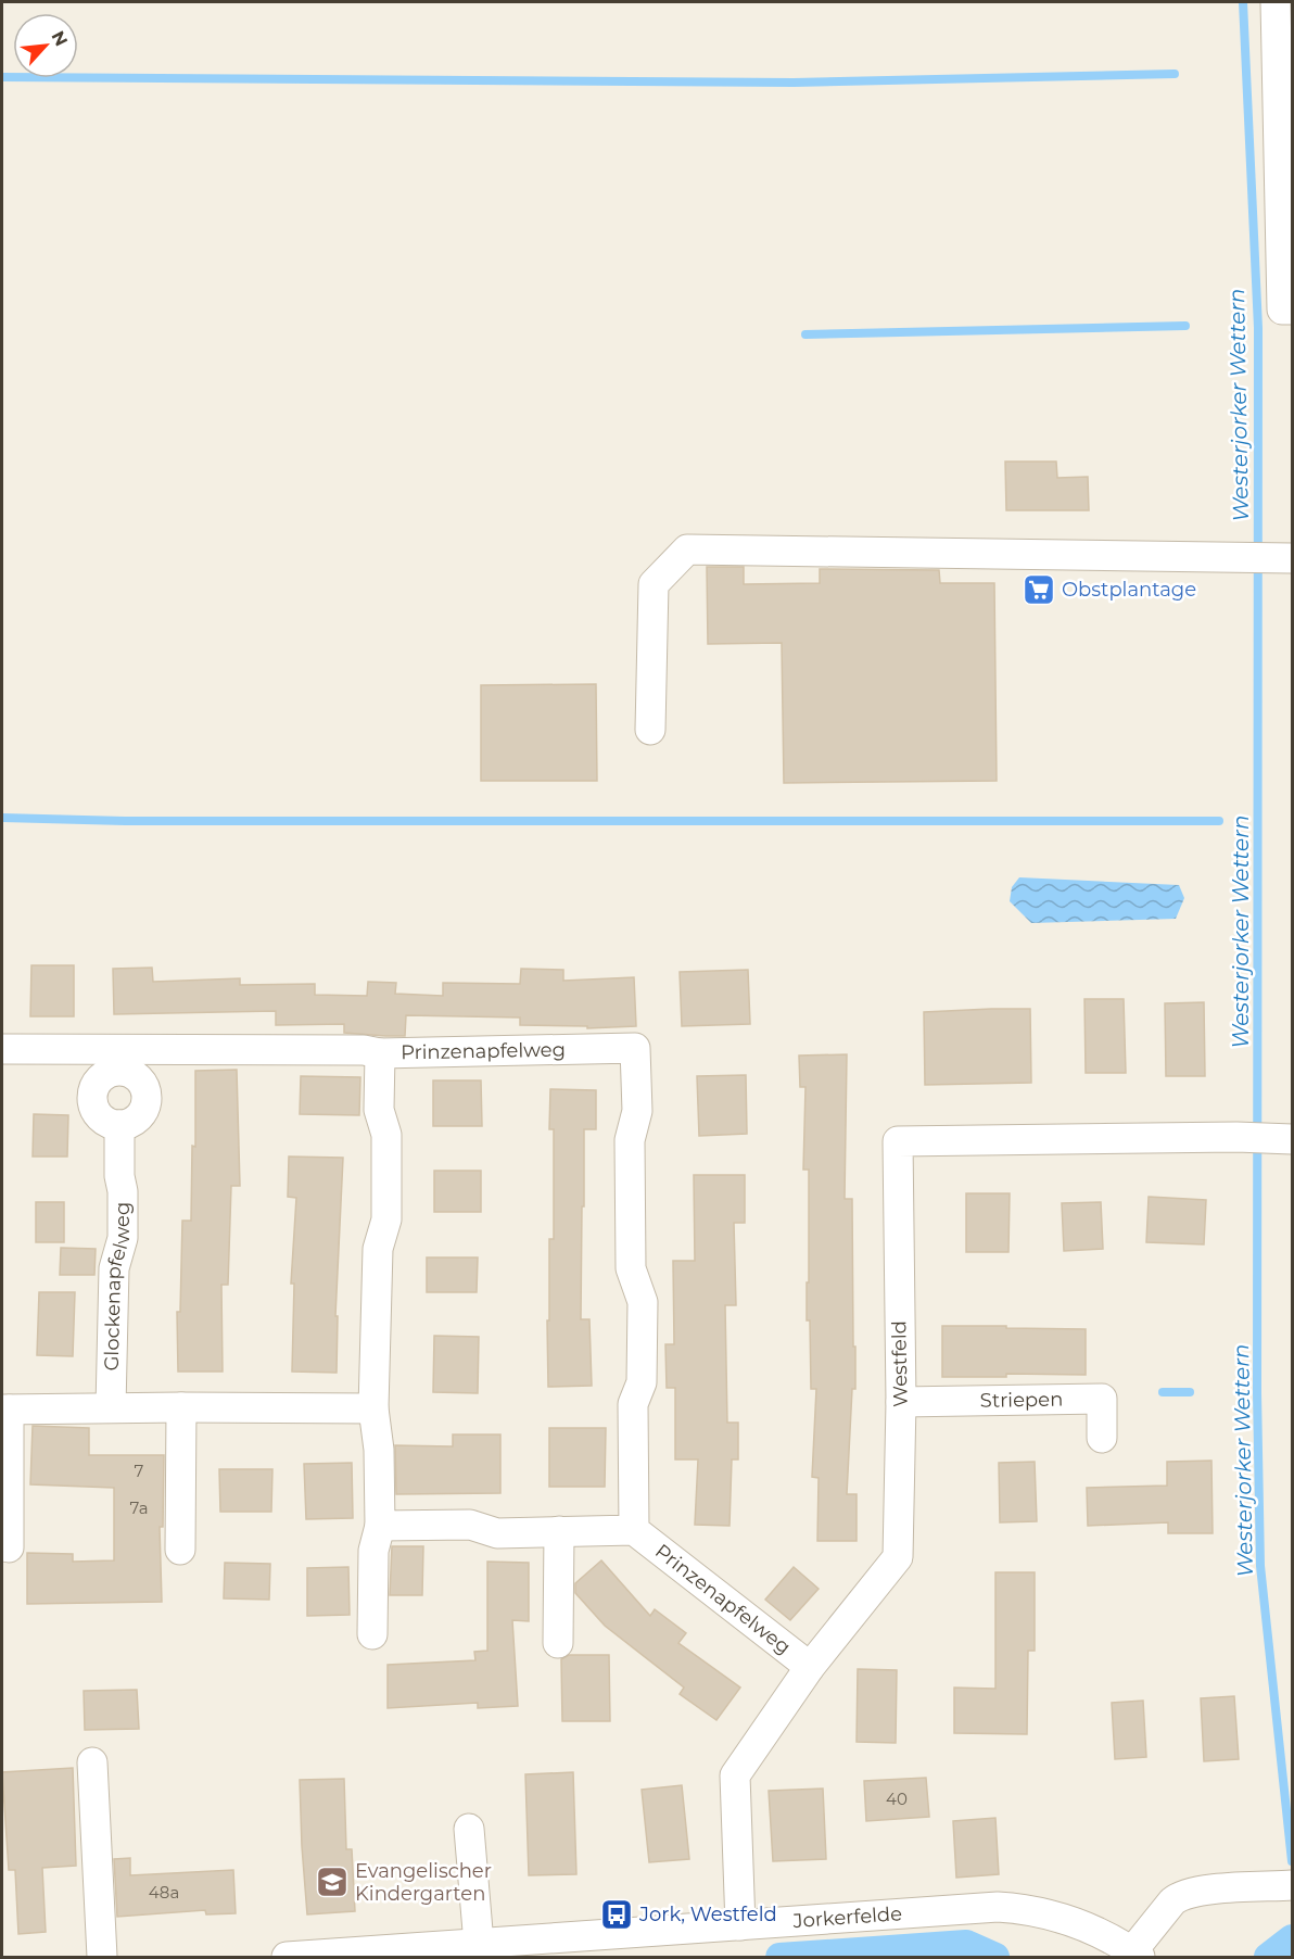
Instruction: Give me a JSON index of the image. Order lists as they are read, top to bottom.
{
  "streets": {
    "street": [
      "Prinzenapfelweg",
      "Glockenapfelweg",
      "Westfeld",
      "Striepen",
      "Jorkerfelde"
    ]
  },
  "crossings": [
    ["Prinzenapfelweg", "Westfeld"],
    ["Westfeld", "Striepen"],
    ["Westfeld", "Jorkerfelde"]
  ],
  "water": ["Westerjorker Wettern"],
  "places": {
    "supermarket": ["Obstplantage"],
    "school or university": ["Evangelischer Kindergarten"],
    "bus stop": ["Jork, Westfeld"]
  },
  "house_numbers": [
    "7",
    "7a",
    "40",
    "48a"
  ],
  "north": "top right"
}
